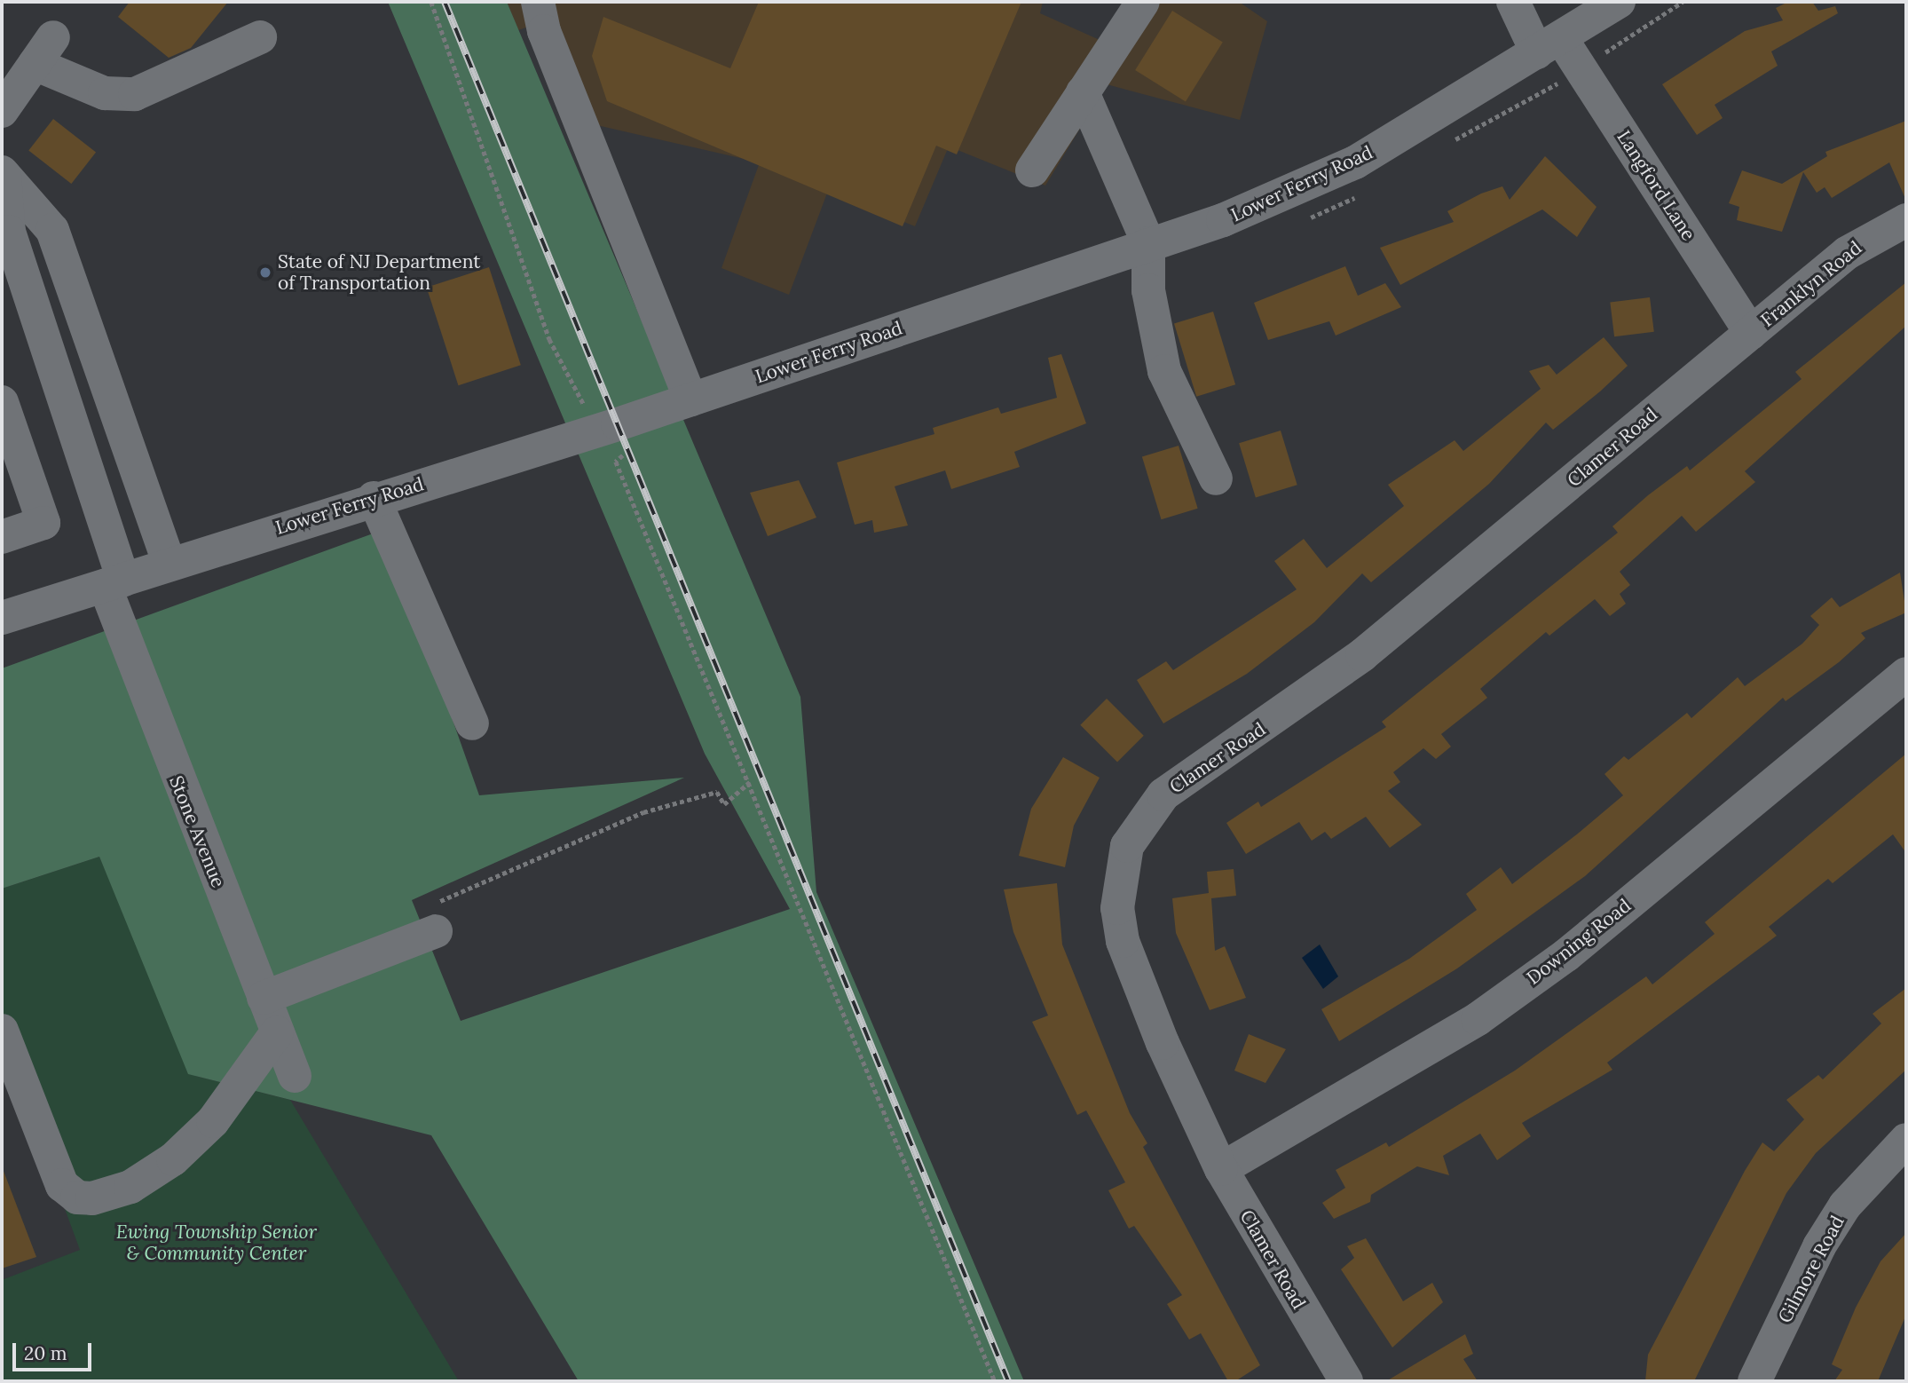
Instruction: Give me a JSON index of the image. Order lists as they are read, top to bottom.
{
  "streets": {
    "street": [
      "Lower Ferry Road",
      "Langford Lane",
      "Franklyn Road",
      "Clamer Road",
      "Stone Avenue",
      "Downing Road",
      "Gilmore Road"
    ]
  },
  "crossings": [
    ["Lower Ferry Road", "Langford Lane"],
    ["Lower Ferry Road", "Stone Avenue"],
    ["Langford Lane", "Franklyn Road"],
    ["Langford Lane", "Clamer Road"],
    ["Franklyn Road", "Clamer Road"],
    ["Clamer Road", "Downing Road"]
  ],
  "parks": ["Ewing Township Senior & Community Center"],
  "places": ["State of NJ Department of Transportation"],
  "scale_bar": "20 m"
}
